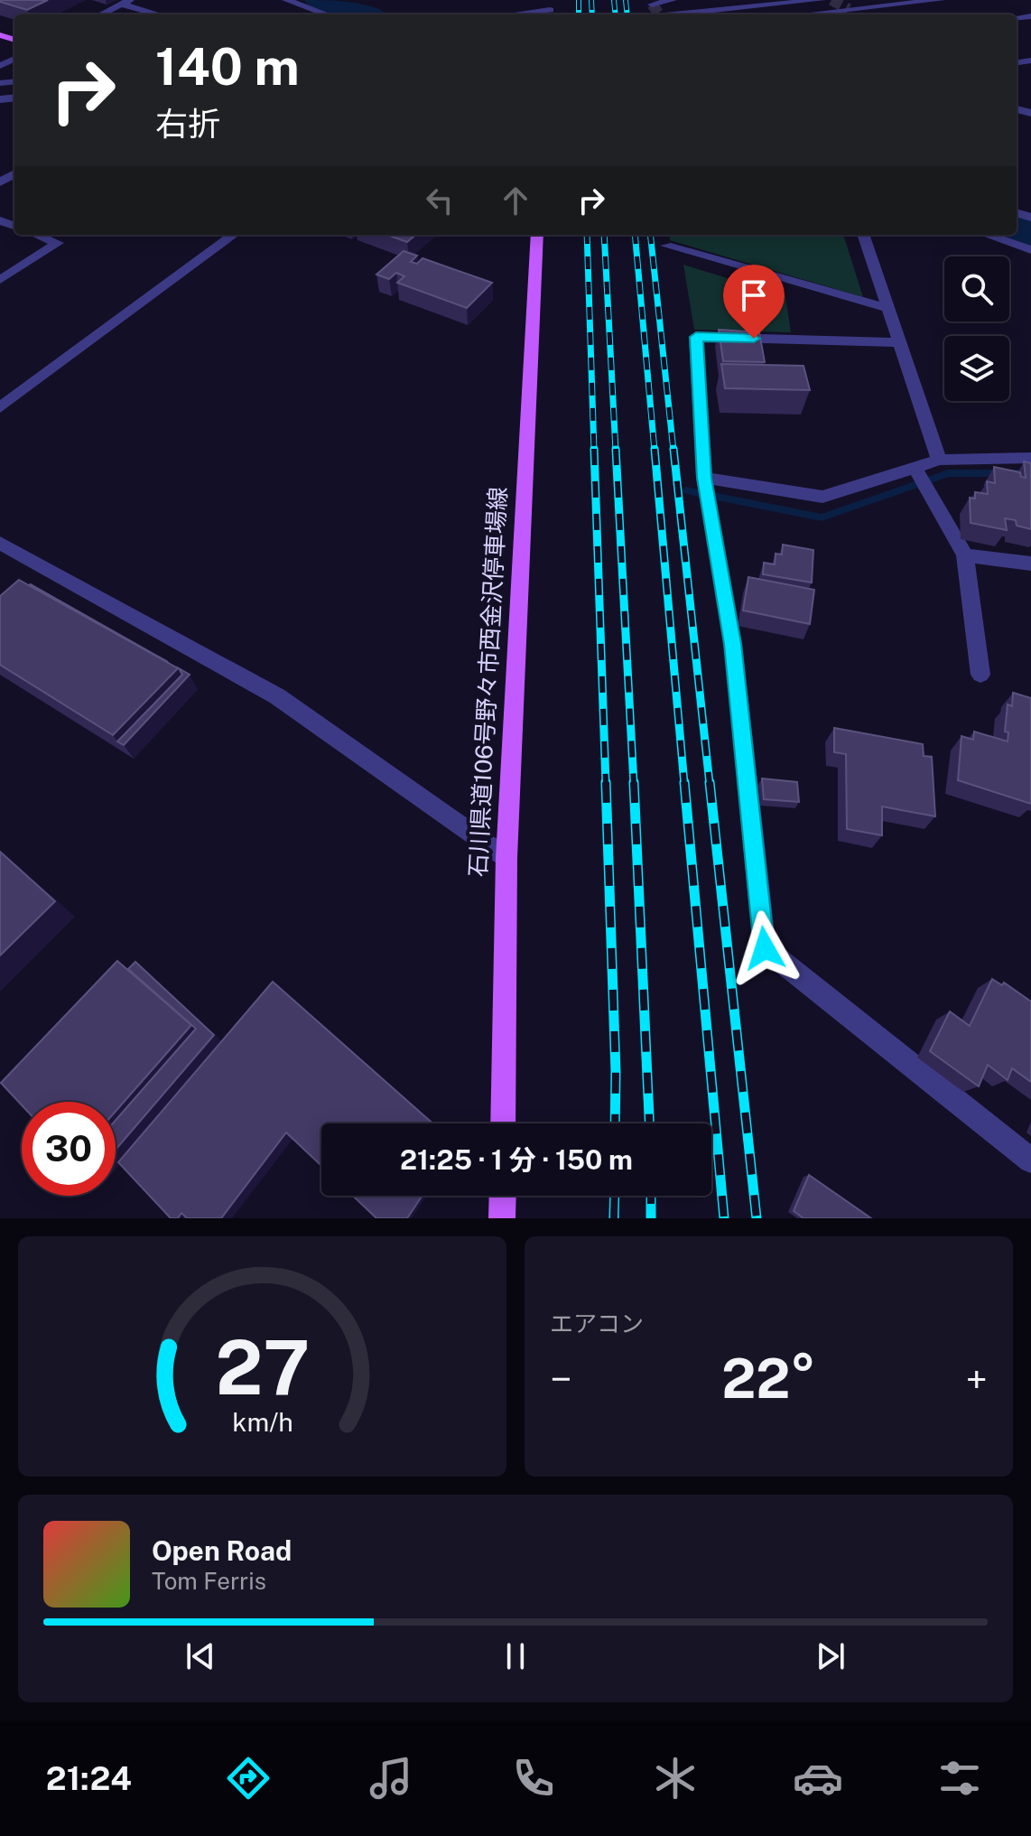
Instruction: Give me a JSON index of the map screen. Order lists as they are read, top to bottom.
{
  "streets": {
    "main road": ["石川県道106号野々市西金沢停車場線"]
  },
  "page": {
    "turn": ["140 m", "右折"],
    "limit": "30",
    "trip": "21:25 · 1 分 · 150 m",
    "tile": "エアコン",
    "heat": ["−", "22°", "+"],
    "song": ["Open Road", "Tom Ferris"],
    "tabs": "21:24",
    "gauge": ["27", "km/h"]
  }
}
